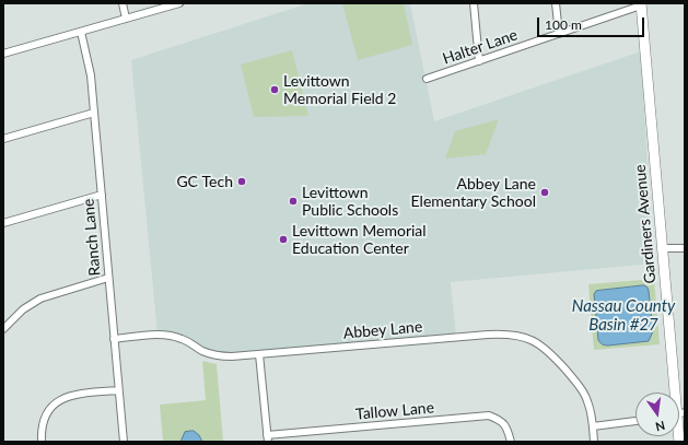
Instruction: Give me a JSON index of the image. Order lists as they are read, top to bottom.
{
  "streets": {
    "main road": ["Gardiners Avenue"],
    "street": [
      "Halter Lane",
      "Ranch Lane",
      "Abbey Lane",
      "Tallow Lane"
    ]
  },
  "crossings": [
    ["Halter Lane", "Gardiners Avenue"],
    ["Ranch Lane", "Abbey Lane"]
  ],
  "water": ["Nassau County Basin #27"],
  "places": [
    "Levittown Memorial Field 2",
    "GC Tech",
    "Abbey Lane Elementary School",
    "Levittown Public Schools",
    "Levittown Memorial Education Center"
  ],
  "scale_bar": "100 m",
  "north": "bottom"
}
